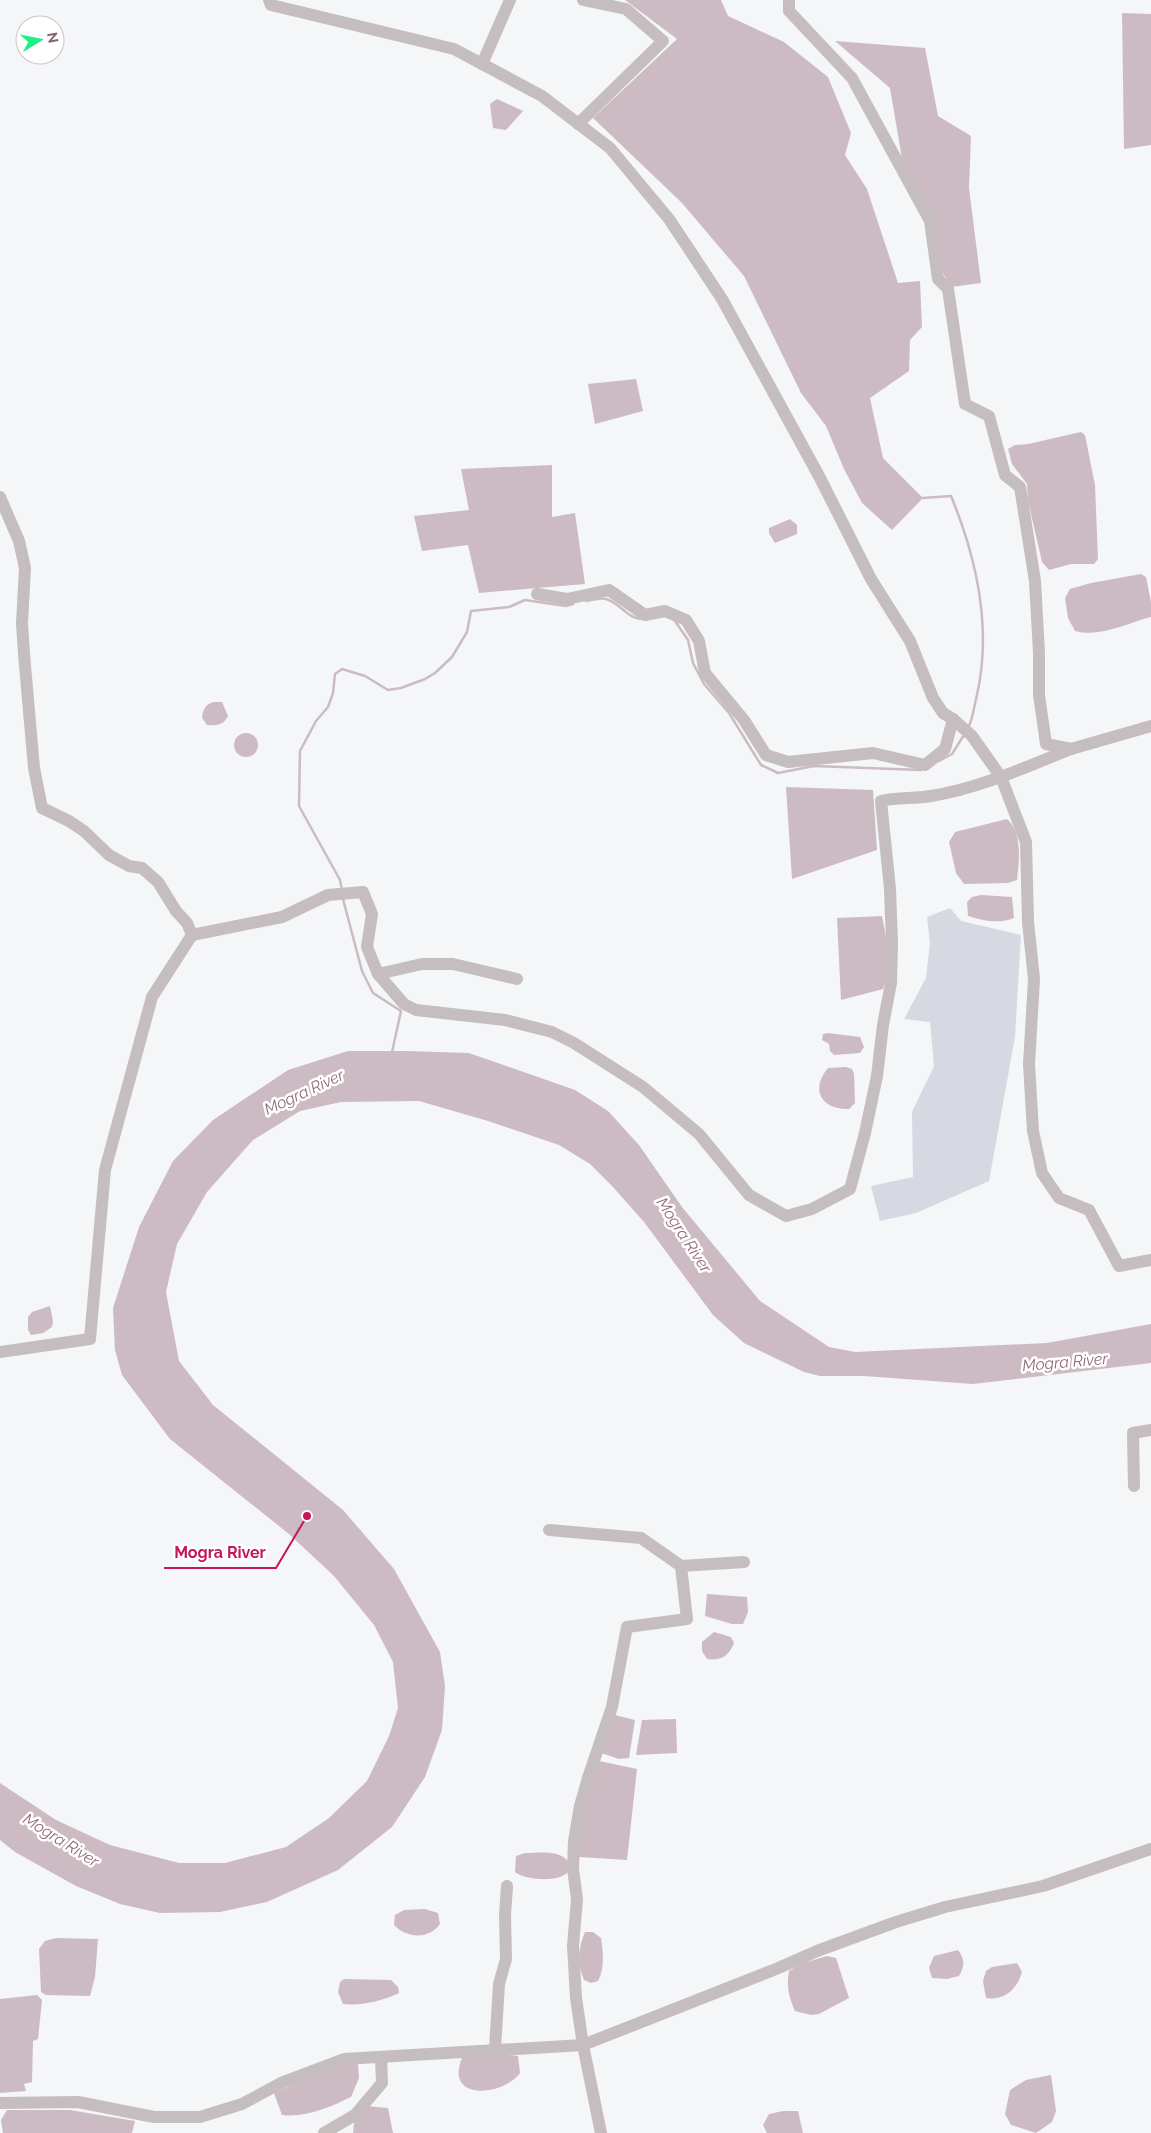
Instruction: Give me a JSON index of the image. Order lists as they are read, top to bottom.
{
  "water": ["Mogra River"],
  "places": ["Mogra River"],
  "north": "right"
}
